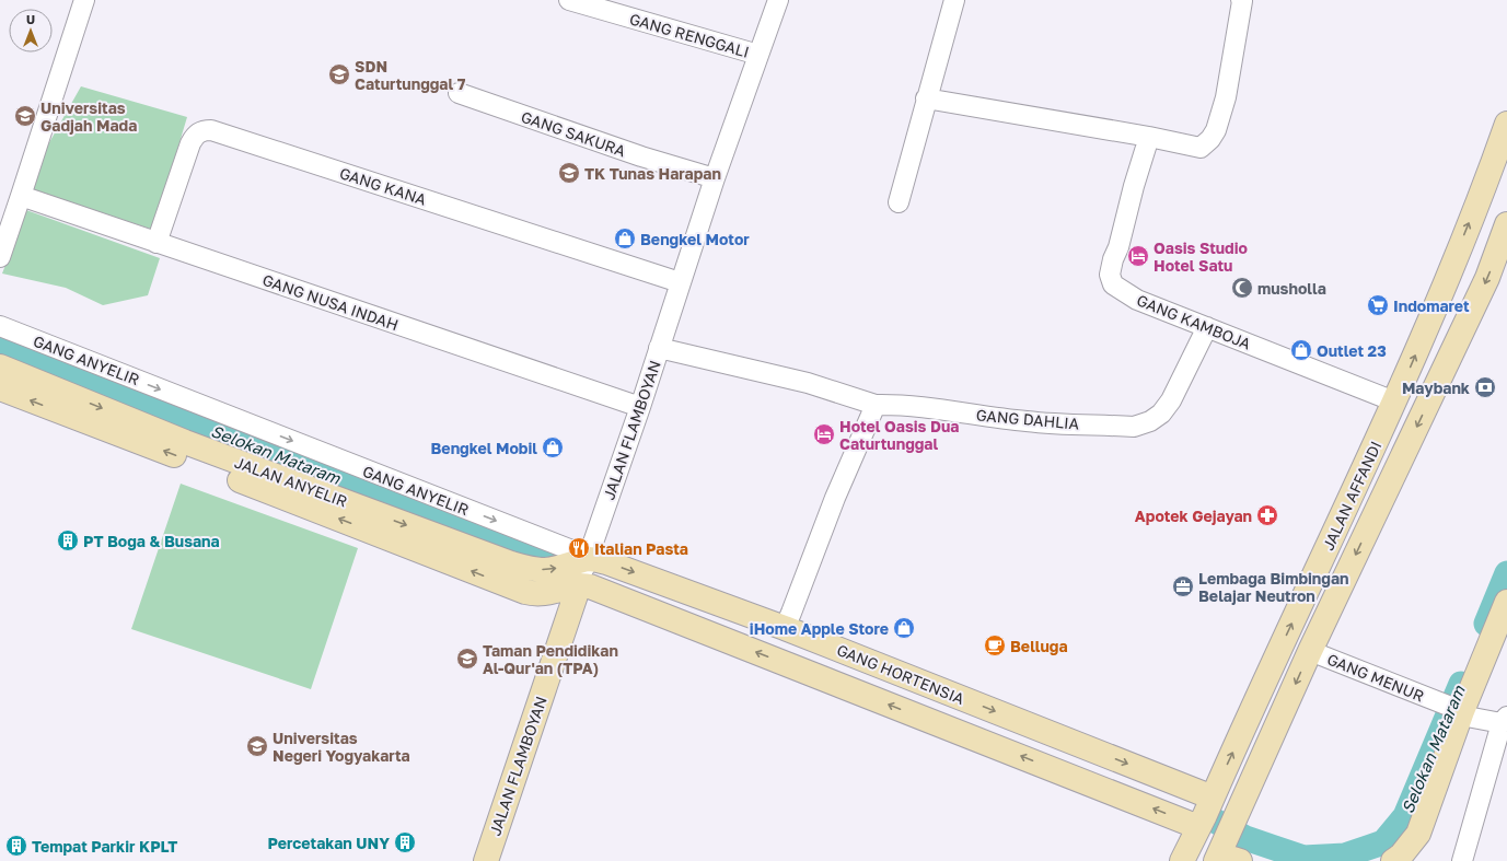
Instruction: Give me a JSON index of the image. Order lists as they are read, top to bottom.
{
  "streets": {
    "main road": [
      "JALAN FLAMBOYAN",
      "JALAN ANYELIR",
      "JALAN AFFANDI",
      "GANG HORTENSIA"
    ],
    "street": [
      "GANG RENGGALI",
      "GANG SAKURA",
      "GANG KANA",
      "GANG NUSA INDAH",
      "GANG KAMBOJA",
      "GANG ANYELIR",
      "GANG DAHLIA",
      "GANG MENUR"
    ]
  },
  "crossings": [
    ["GANG RENGGALI", "JALAN FLAMBOYAN"],
    ["GANG SAKURA", "JALAN FLAMBOYAN"],
    ["GANG KANA", "GANG NUSA INDAH"],
    ["GANG KANA", "JALAN FLAMBOYAN"],
    ["GANG NUSA INDAH", "JALAN FLAMBOYAN"],
    ["GANG KAMBOJA", "GANG DAHLIA"],
    ["GANG KAMBOJA", "JALAN AFFANDI"],
    ["GANG ANYELIR", "JALAN FLAMBOYAN"],
    ["GANG ANYELIR", "JALAN ANYELIR"],
    ["GANG ANYELIR", "GANG HORTENSIA"],
    ["GANG DAHLIA", "JALAN FLAMBOYAN"],
    ["JALAN FLAMBOYAN", "JALAN ANYELIR"],
    ["JALAN FLAMBOYAN", "GANG HORTENSIA"],
    ["JALAN ANYELIR", "GANG HORTENSIA"],
    ["JALAN AFFANDI", "GANG HORTENSIA"],
    ["JALAN AFFANDI", "GANG MENUR"]
  ],
  "one_way": ["GANG ANYELIR"],
  "water": ["Selokan Mataram"],
  "places": {
    "school or university": [
      "SDN Caturtunggal 7",
      "Universitas Gadjah Mada",
      "TK Tunas Harapan",
      "Taman Pendidikan Al-Qur'an (TPA)",
      "Universitas Negeri Yogyakarta"
    ],
    "shop": [
      "Bengkel Motor",
      "Outlet 23",
      "Bengkel Mobil",
      "iHome Apple Store"
    ],
    "hotel": ["Oasis Studio Hotel Satu", "Hotel Oasis Dua Caturtunggal"],
    "mosque": ["musholla"],
    "supermarket": ["Indomaret"],
    "bank": ["Maybank"],
    "pharmacy": ["Apotek Gejayan"],
    "building": ["PT Boga & Busana", "Percetakan UNY", "Tempat Parkir KPLT"],
    "restaurant": ["Italian Pasta"],
    "office": ["Lembaga Bimbingan Belajar Neutron"],
    "cafe": ["Belluga"]
  },
  "north": "top"
}
